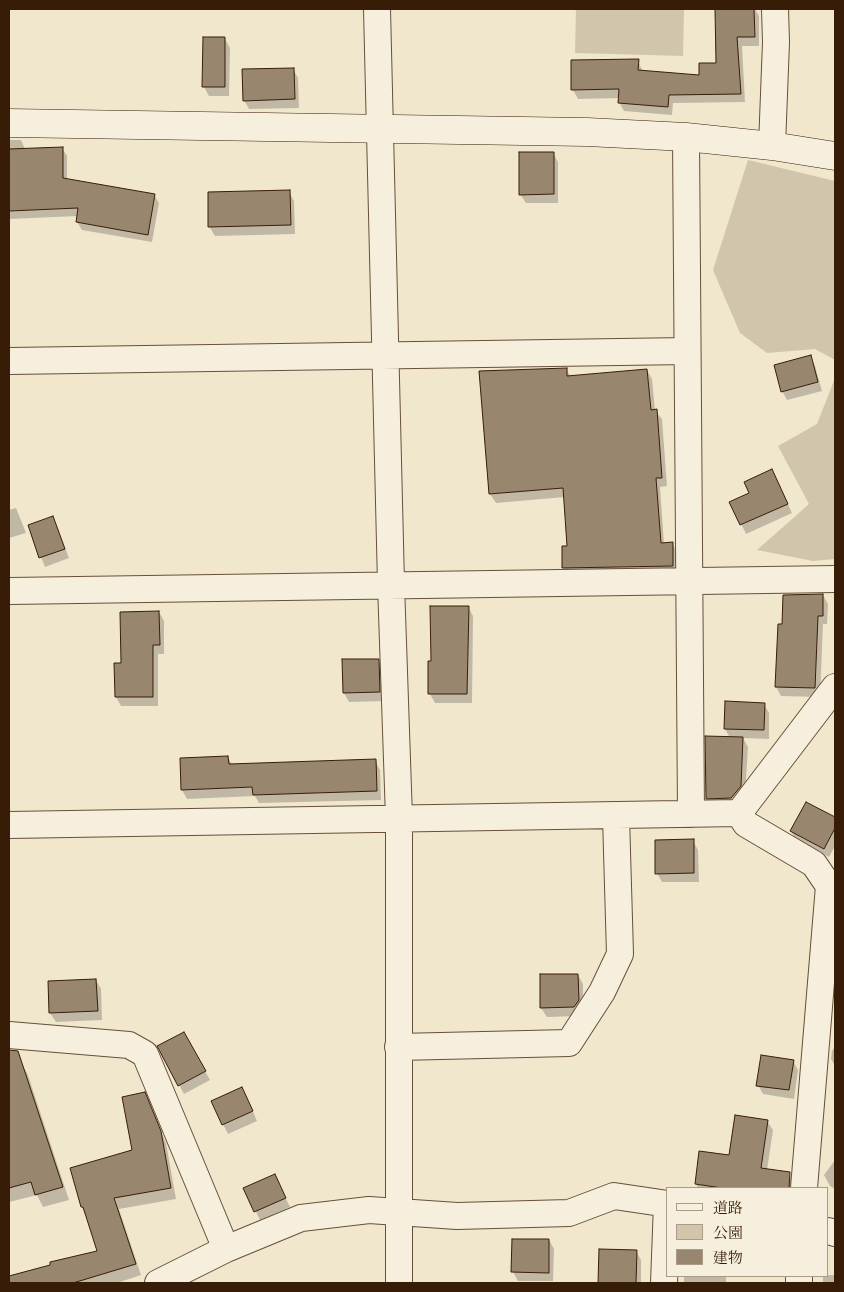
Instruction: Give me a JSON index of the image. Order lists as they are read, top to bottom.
{
  "legend": ["道路", "公園", "建物"]
}
